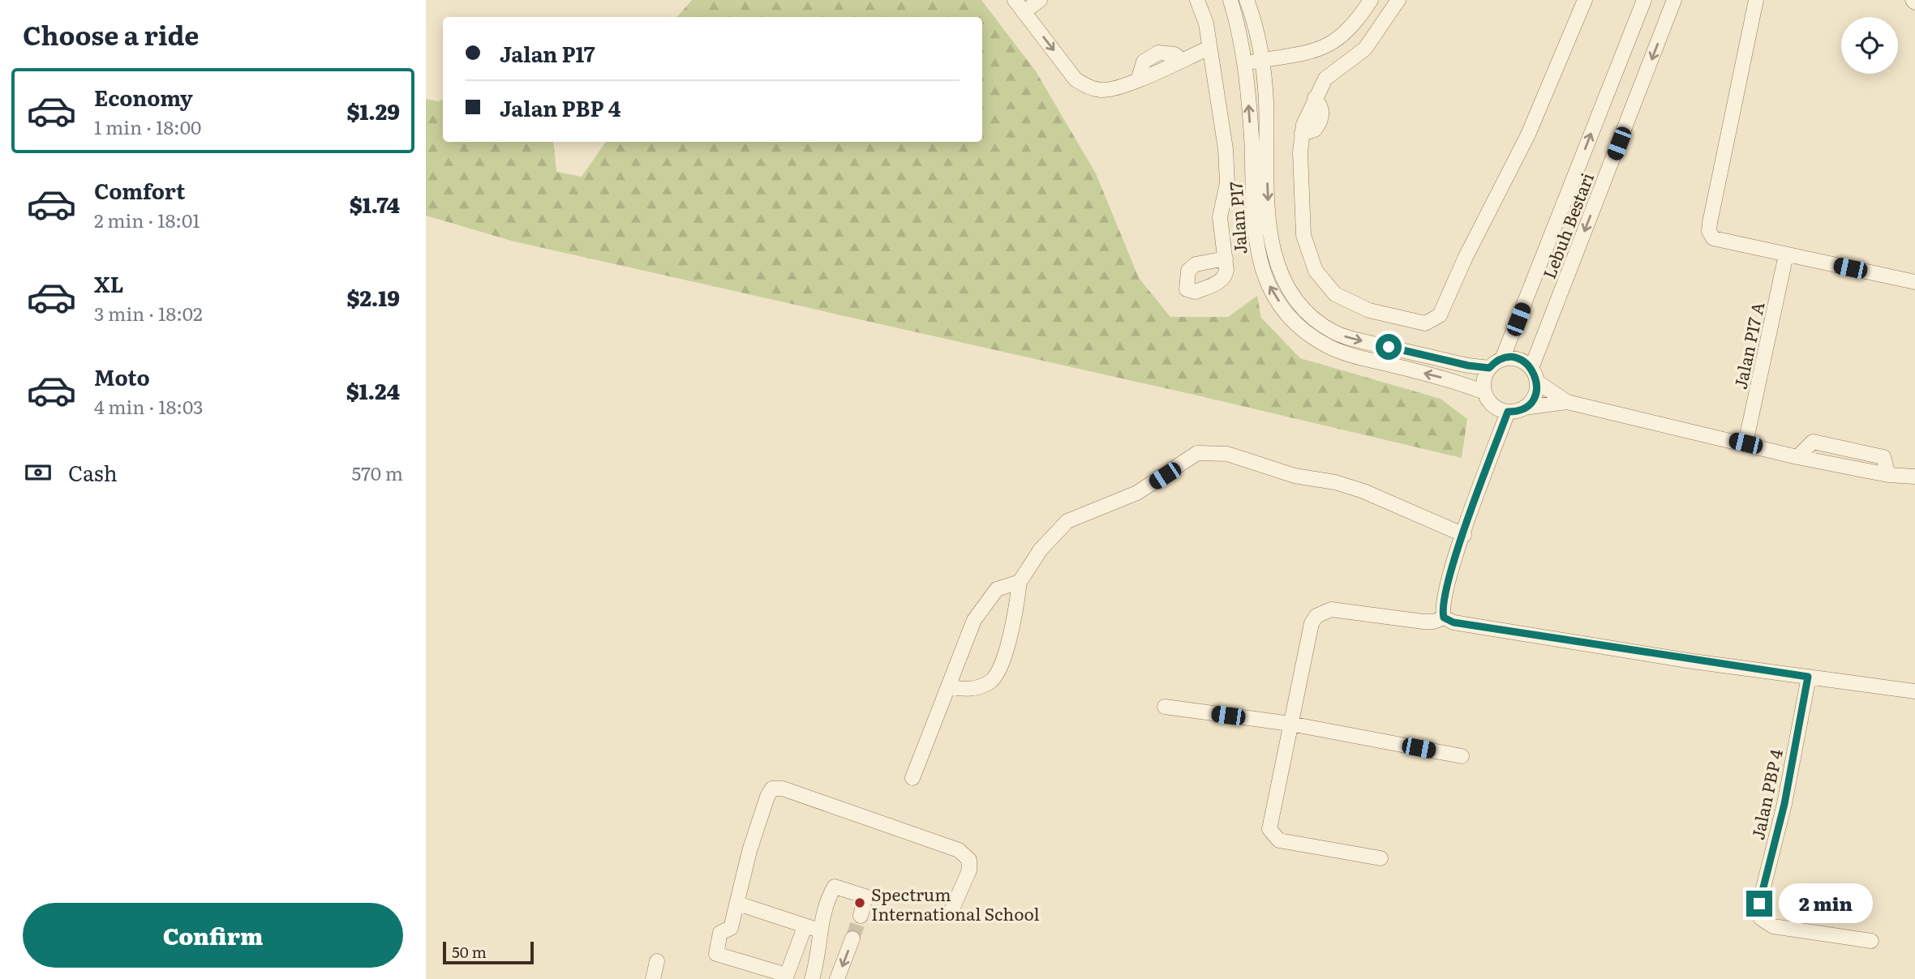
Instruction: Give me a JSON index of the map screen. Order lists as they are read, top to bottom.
{
  "streets": {
    "street": [
      "Jalan P17",
      "Lebuh Bestari",
      "Jalan P17 A",
      "Jalan PBP 4"
    ]
  },
  "crossings": [
    ["Jalan P17", "Lebuh Bestari"]
  ],
  "places": ["Spectrum International School"],
  "scale_bar": "50 m",
  "page": {
    "heading": "Choose a ride",
    "banner": ["Jalan P17", "Jalan PBP 4"],
    "list": [
      {
        "name": "Economy",
        "note": "1 min · 18:00",
        "value": "$1.29"
      },
      {
        "name": "Comfort",
        "note": "2 min · 18:01",
        "value": "$1.74"
      },
      {
        "name": "XL",
        "note": "3 min · 18:02",
        "value": "$2.19"
      },
      {
        "name": "Moto",
        "note": "4 min · 18:03",
        "value": "$1.24"
      }
    ],
    "pay": ["Cash", "570 m"],
    "bubble": "2 min",
    "buttons": "Confirm",
    "scale": "50 m"
  }
}
